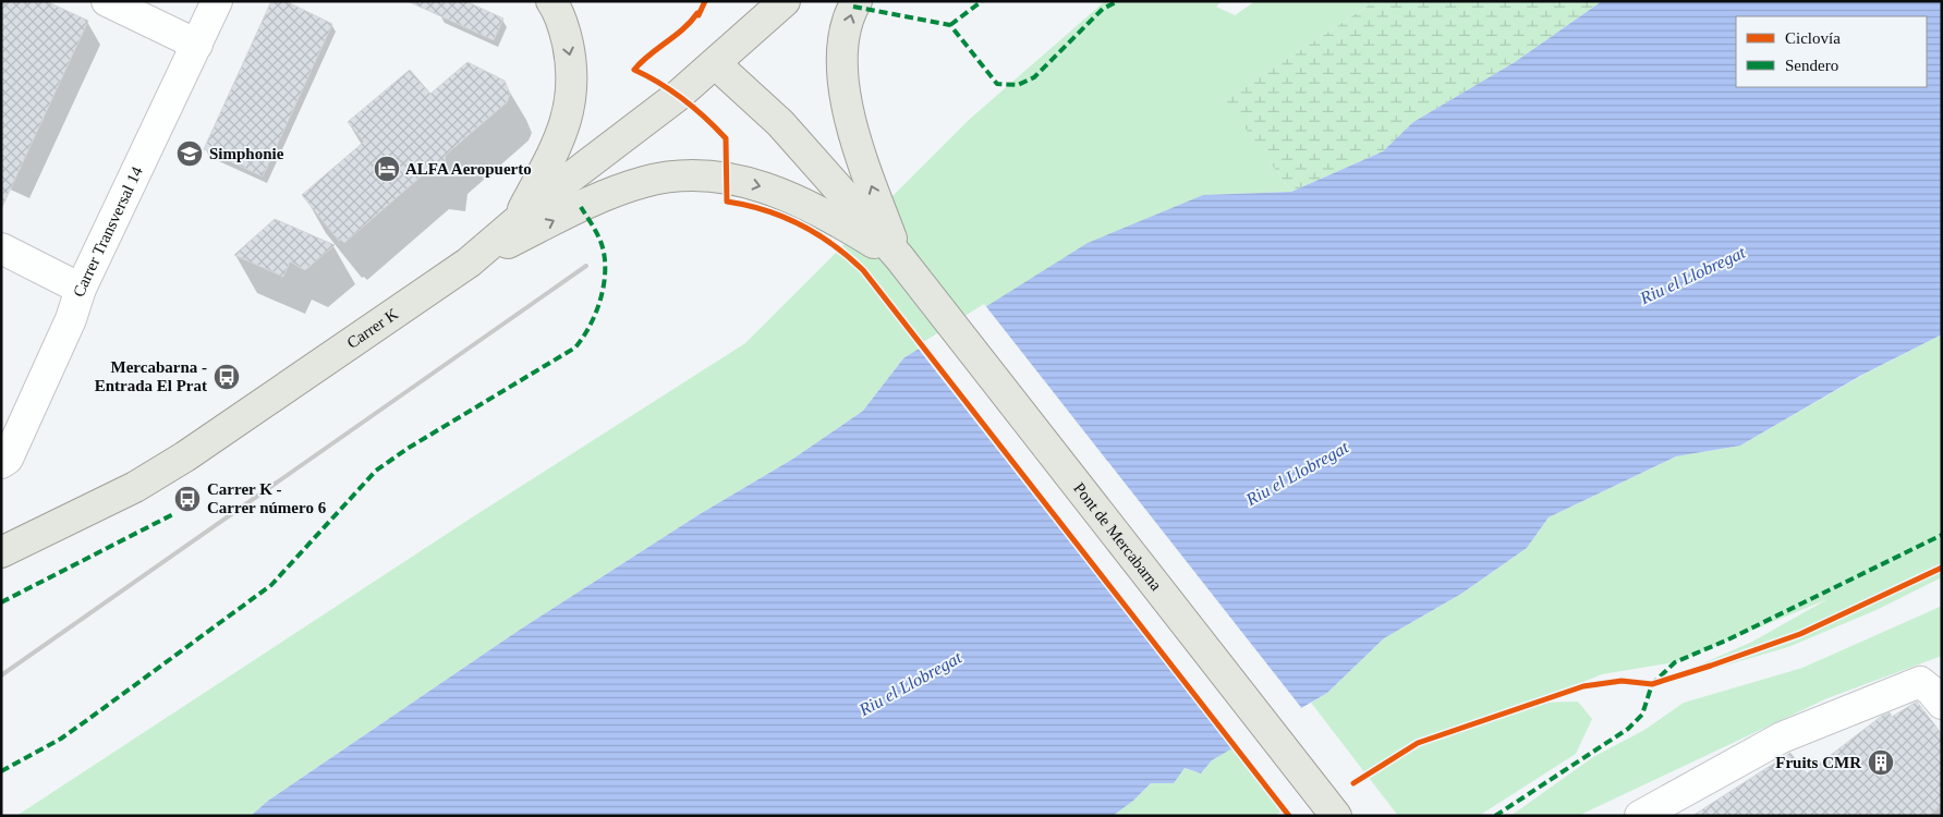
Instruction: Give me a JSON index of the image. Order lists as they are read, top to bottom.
{
  "streets": {
    "main road": ["Carrer K", "Pont de Mercabarna"],
    "lane": ["Carrer Transversal 14"]
  },
  "water": ["Riu el Llobregat"],
  "places": {
    "school or university": ["Simphonie"],
    "hotel": ["ALFA Aeropuerto"],
    "bus stop": ["Mercabarna - Entrada El Prat", "Carrer K - Carrer número 6"],
    "building": ["Fruits CMR"]
  },
  "legend": ["Ciclovía", "Sendero"]
}
